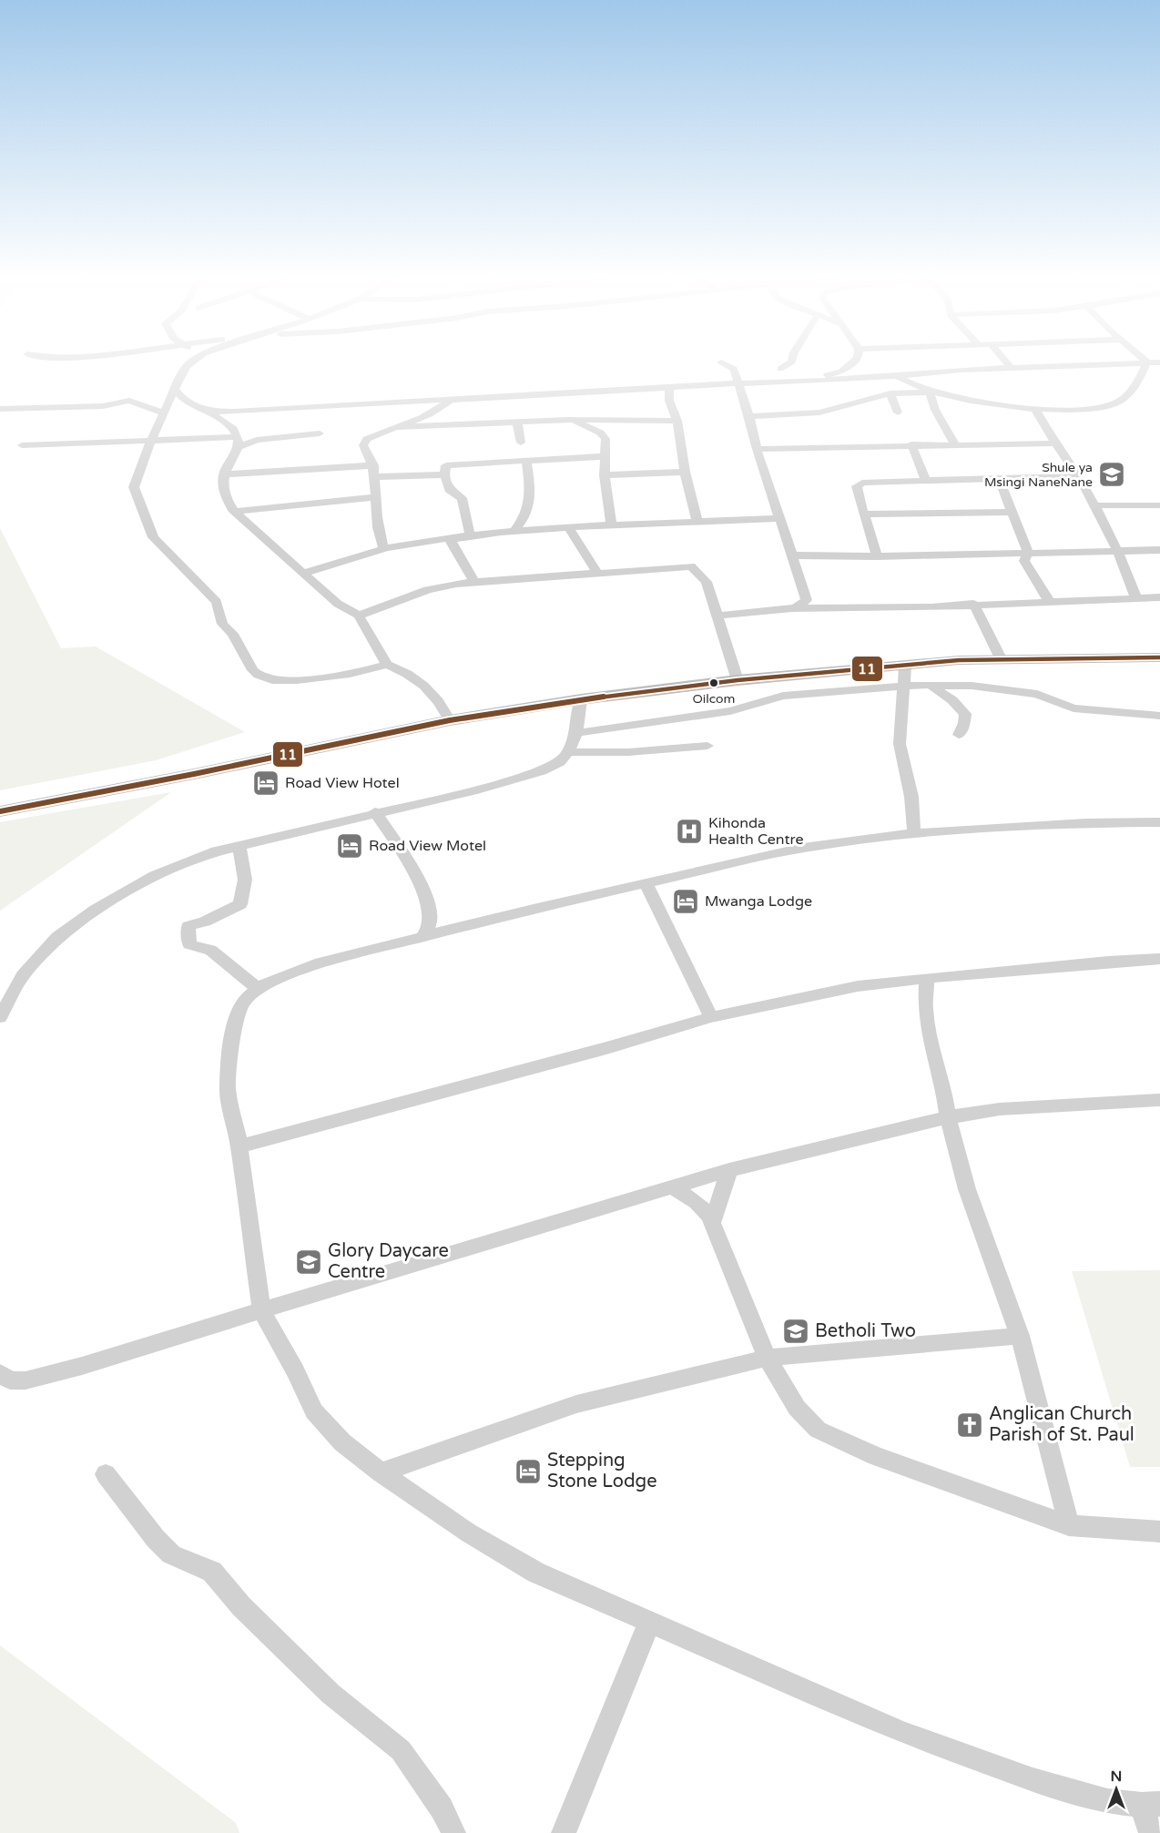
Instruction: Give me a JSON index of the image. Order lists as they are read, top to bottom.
{
  "places": {
    "school or university": ["Shule ya Msingi NaneNane", "Glory Daycare Centre", "Betholi Two"],
    "other": ["Oilcom"],
    "hotel": [
      "Road View Hotel",
      "Road View Motel",
      "Mwanga Lodge",
      "Stepping Stone Lodge"
    ],
    "hospital": ["Kihonda Health Centre"],
    "church": ["Anglican Church Parish of St. Paul"]
  },
  "lines": ["transit line 11"],
  "north": "top"
}
